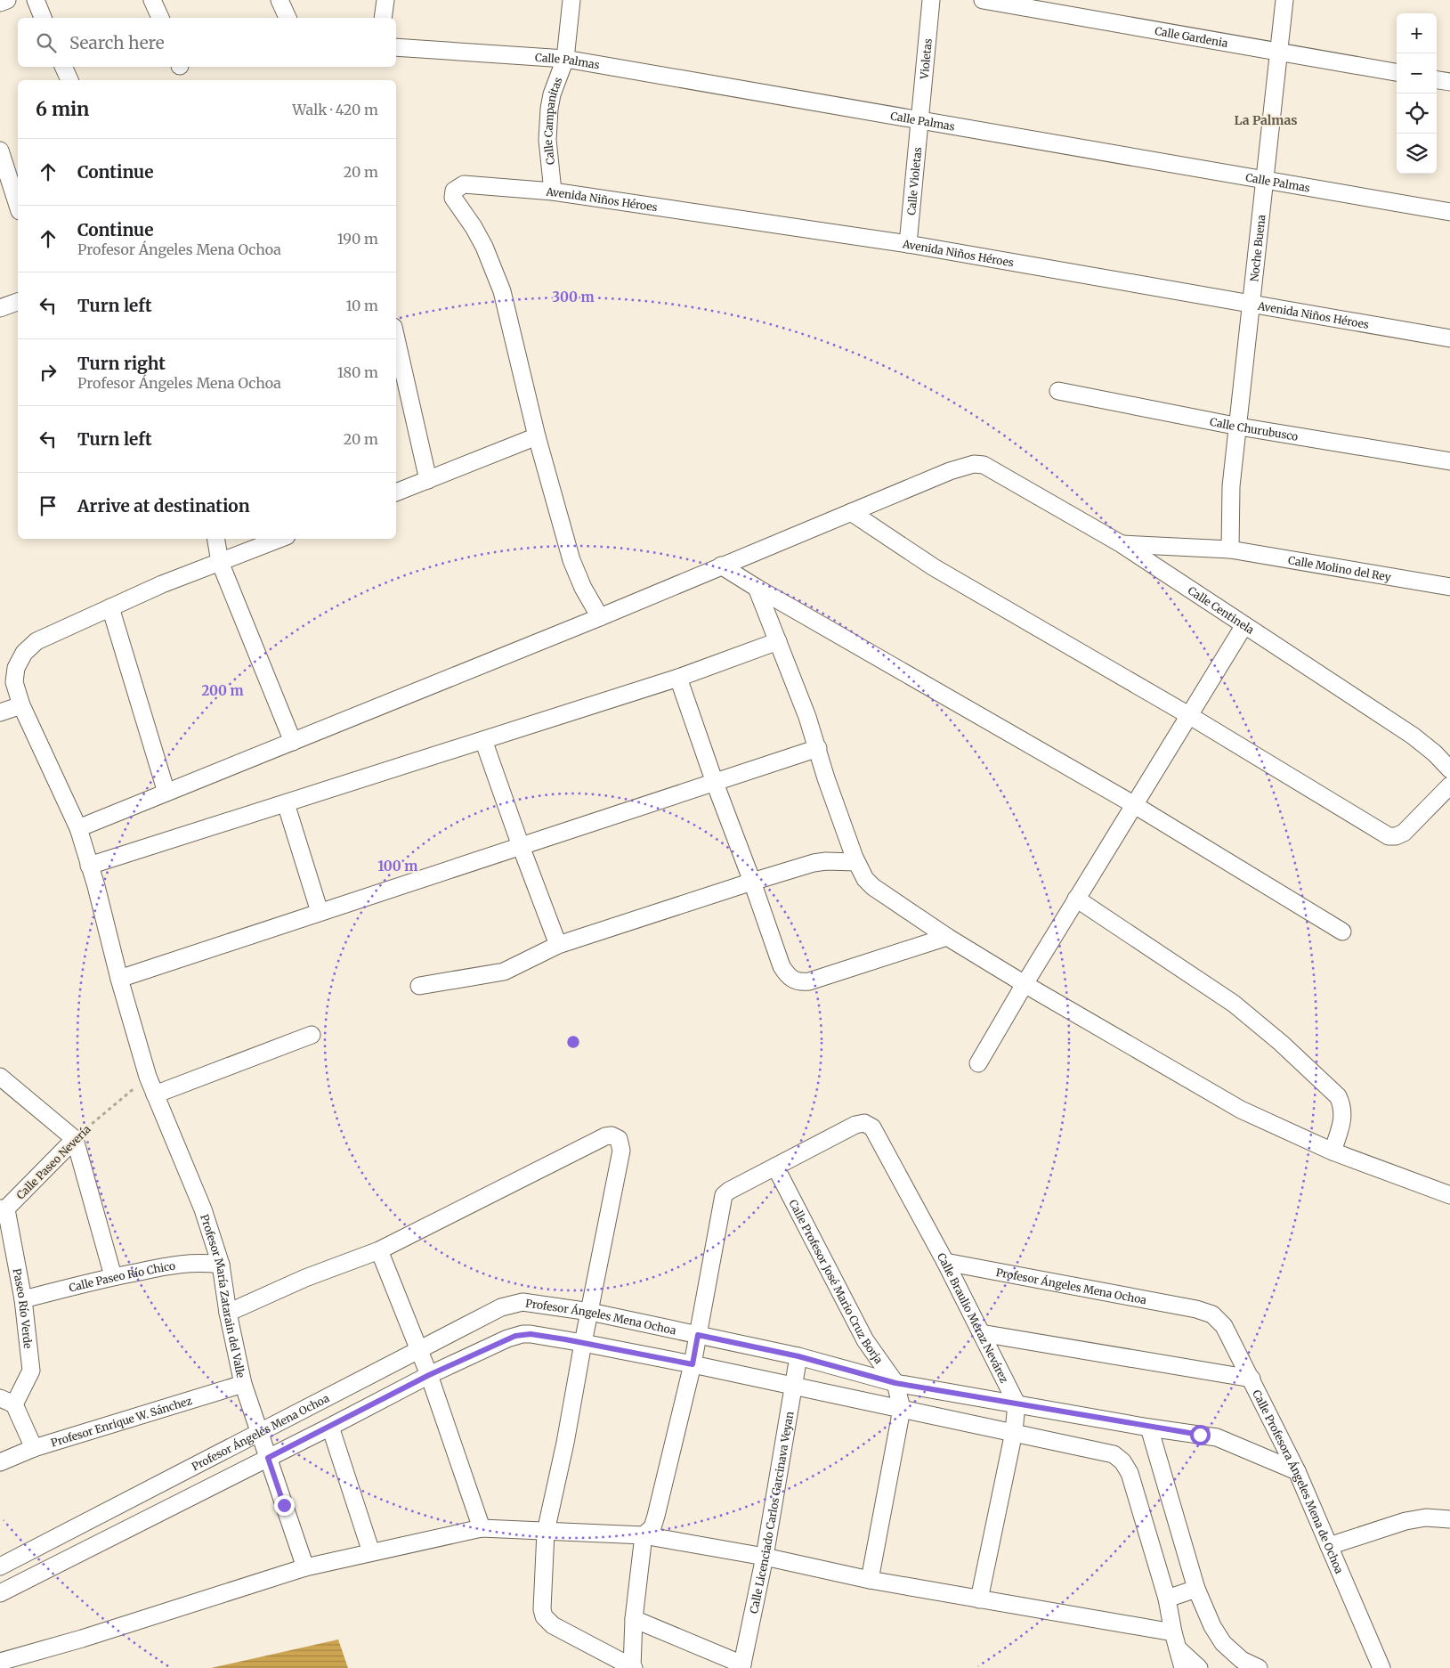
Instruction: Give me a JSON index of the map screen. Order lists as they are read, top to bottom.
{
  "streets": {
    "street": [
      "Calle Gardenia",
      "Violetas",
      "Calle Palmas",
      "Calle Campanitas",
      "Calle Violetas",
      "Avenida Niños Héroes",
      "Noche Buena",
      "Calle Churubusco",
      "Calle Molino del Rey",
      "Calle Centinela",
      "Calle Paseo Nevería",
      "Calle Paseo Río Chico",
      "Calle Profesor José Mario Cruz Borja",
      "Profesor Ángeles Mena Ochoa",
      "Profesor María Zatarain del Valle",
      "Paseo Río Verde",
      "Calle Braulio Meraz Nevárez",
      "Profesor Enrique W. Sánchez",
      "Calle Profesora Ángeles Mena de Ochoa",
      "Calle Licenciado Carlos Garcinava Veyan"
    ]
  },
  "crossings": [
    ["Calle Gardenia", "Noche Buena"],
    ["Violetas", "Calle Palmas"],
    ["Violetas", "Calle Violetas"],
    ["Calle Palmas", "Calle Campanitas"],
    ["Calle Palmas", "Calle Violetas"],
    ["Calle Palmas", "Noche Buena"],
    ["Calle Campanitas", "Avenida Niños Héroes"],
    ["Calle Violetas", "Avenida Niños Héroes"],
    ["Avenida Niños Héroes", "Noche Buena"],
    ["Noche Buena", "Calle Churubusco"],
    ["Noche Buena", "Calle Molino del Rey"],
    ["Calle Molino del Rey", "Calle Centinela"],
    ["Calle Paseo Nevería", "Profesor María Zatarain del Valle"],
    ["Calle Paseo Nevería", "Paseo Río Verde"],
    ["Calle Paseo Río Chico", "Profesor María Zatarain del Valle"],
    ["Calle Paseo Río Chico", "Paseo Río Verde"],
    ["Calle Profesor José Mario Cruz Borja", "Profesor Ángeles Mena Ochoa"],
    ["Calle Profesor José Mario Cruz Borja", "Calle Braulio Meraz Nevárez"],
    ["Profesor Ángeles Mena Ochoa", "Profesor María Zatarain del Valle"],
    ["Profesor Ángeles Mena Ochoa", "Calle Braulio Meraz Nevárez"],
    ["Profesor Ángeles Mena Ochoa", "Calle Profesora Ángeles Mena de Ochoa"],
    ["Profesor Ángeles Mena Ochoa", "Calle Licenciado Carlos Garcinava Veyan"],
    ["Profesor María Zatarain del Valle", "Profesor Enrique W. Sánchez"]
  ],
  "districts": ["La Palmas"],
  "page": {
    "map_buttons": ["+", "−"],
    "search": "Search here",
    "heading": ["6 min", "Walk · 420 m"],
    "list": [
      ["Continue", "20 m"],
      ["Continue", "Profesor Ángeles Mena Ochoa", "190 m"],
      ["Turn left", "10 m"],
      ["Turn right", "Profesor Ángeles Mena Ochoa", "180 m"],
      ["Turn left", "20 m"],
      "Arrive at destination"
    ]
  },
  "rings": ["300 m", "200 m", "100 m"]
}
